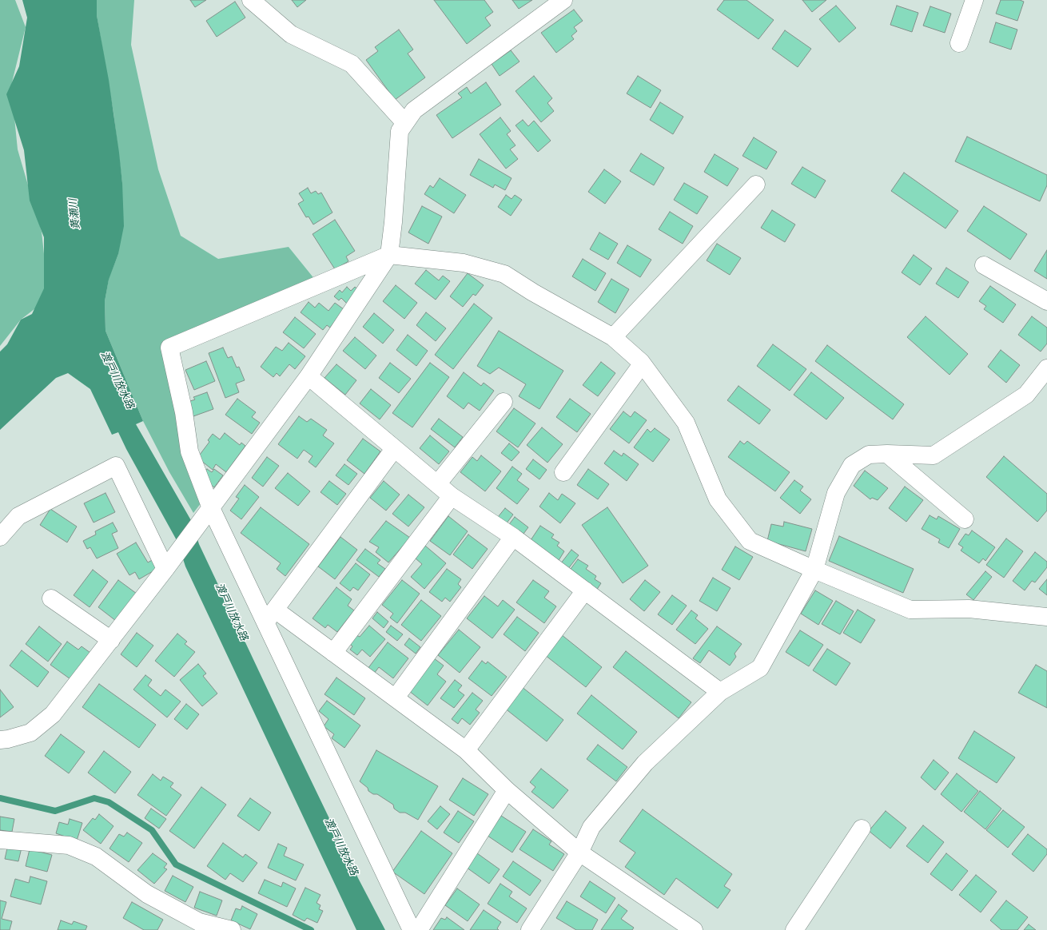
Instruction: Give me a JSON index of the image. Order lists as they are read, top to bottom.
{
  "water": ["黄瀬川", "渡戸川放水路"]
}
